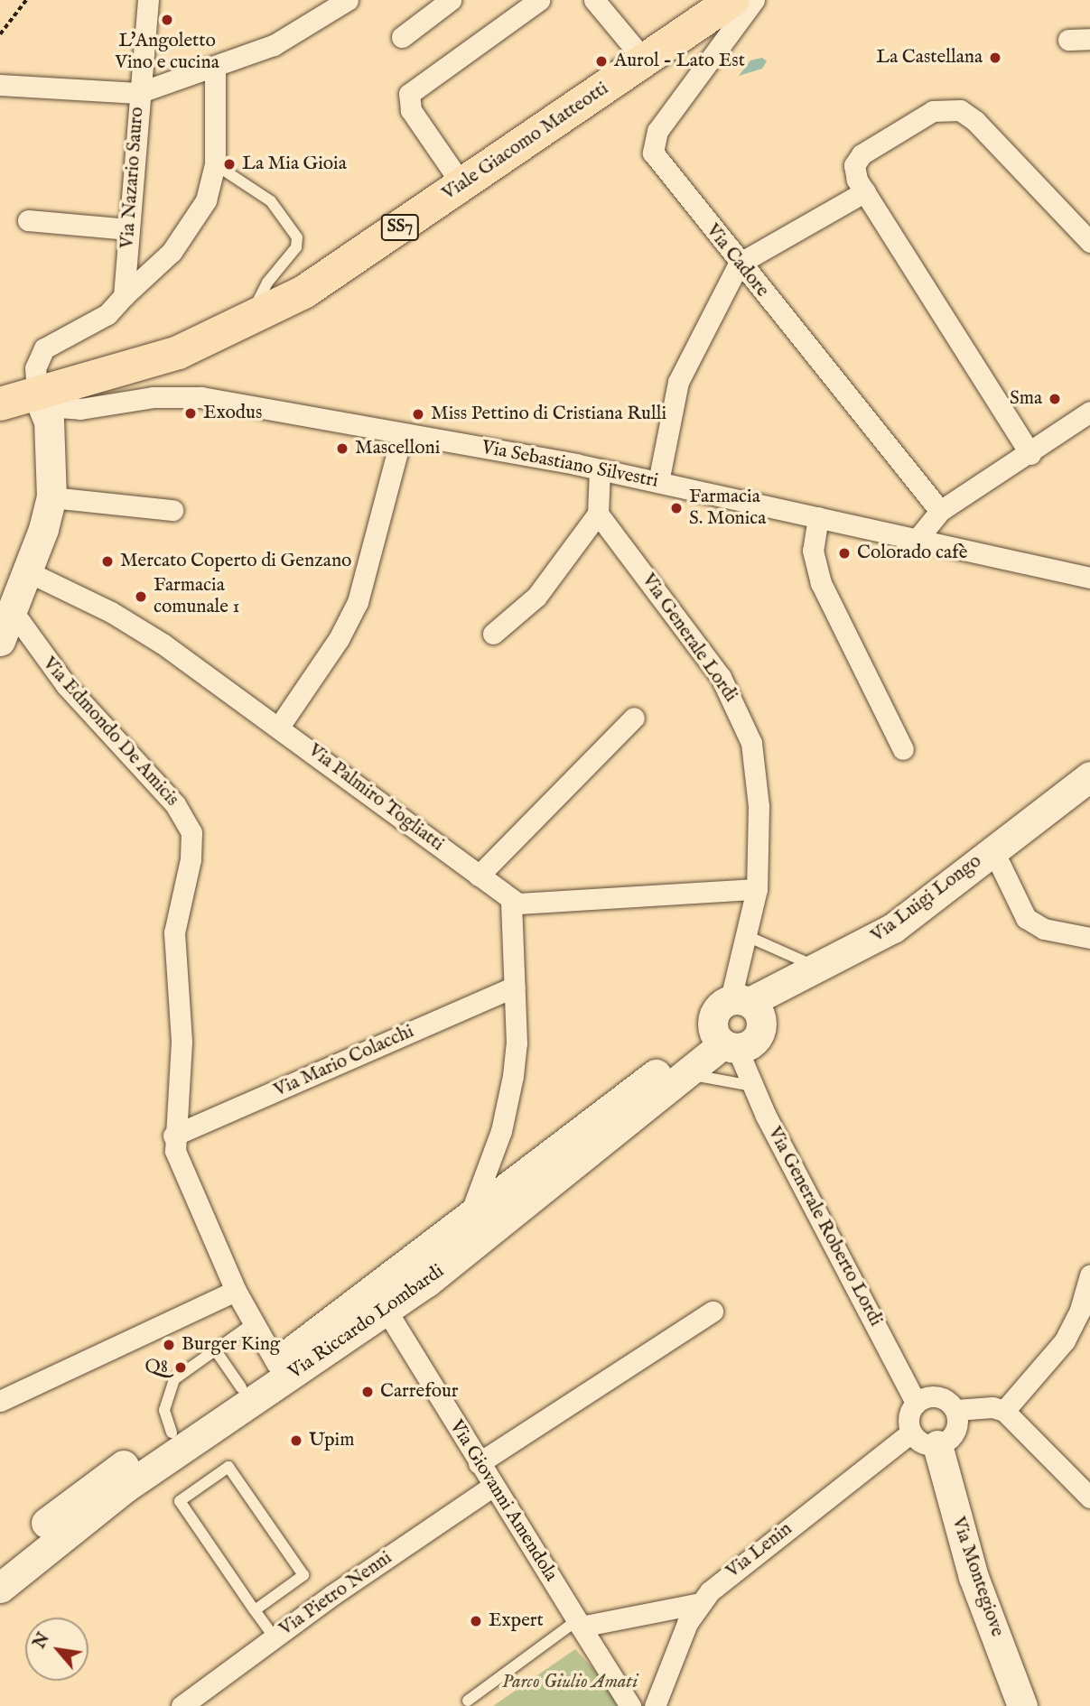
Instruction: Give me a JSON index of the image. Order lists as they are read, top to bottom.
{
  "streets": {
    "main road": [
      "Viale Giacomo Matteotti",
      "SS7",
      "Via Luigi Longo",
      "Via Riccardo Lombardi",
      "Via Montegiove"
    ],
    "street": [
      "Via Nazario Sauro",
      "Via Cadore",
      "Via Sebastiano Silvestri",
      "Via Generale Lordi",
      "Via Edmondo De Amicis",
      "Via Palmiro Togliatti",
      "Via Mario Colacchi",
      "Via Generale Roberto Lordi",
      "Via Giovanni Amendola",
      "Via Lenin",
      "Via Pietro Nenni"
    ]
  },
  "crossings": [
    ["Viale Giacomo Matteotti", "SS7"],
    ["Viale Giacomo Matteotti", "Via Sebastiano Silvestri"],
    ["SS7", "Via Sebastiano Silvestri"],
    ["Via Generale Lordi", "Via Luigi Longo"],
    ["Via Edmondo De Amicis", "Via Mario Colacchi"],
    ["Via Edmondo De Amicis", "Via Riccardo Lombardi"],
    ["Via Generale Roberto Lordi", "Via Riccardo Lombardi"],
    ["Via Generale Roberto Lordi", "Via Lenin"],
    ["Via Generale Roberto Lordi", "Via Montegiove"],
    ["Via Riccardo Lombardi", "Via Giovanni Amendola"],
    ["Via Giovanni Amendola", "Via Pietro Nenni"],
    ["Via Lenin", "Via Montegiove"]
  ],
  "parks": ["Parco Giulio Amati"],
  "places": [
    "L'Angoletto Vino e cucina",
    "La Castellana",
    "Aurol - Lato Est",
    "La Mia Gioia",
    "Sma",
    "Exodus",
    "Miss Pettino di Cristiana Rulli",
    "Mascelloni",
    "Farmacia S. Monica",
    "Colorado cafè",
    "Mercato Coperto di Genzano",
    "Farmacia comunale 1",
    "Burger King",
    "Q8",
    "Carrefour",
    "Upim",
    "Expert"
  ],
  "north": "top left"
}
